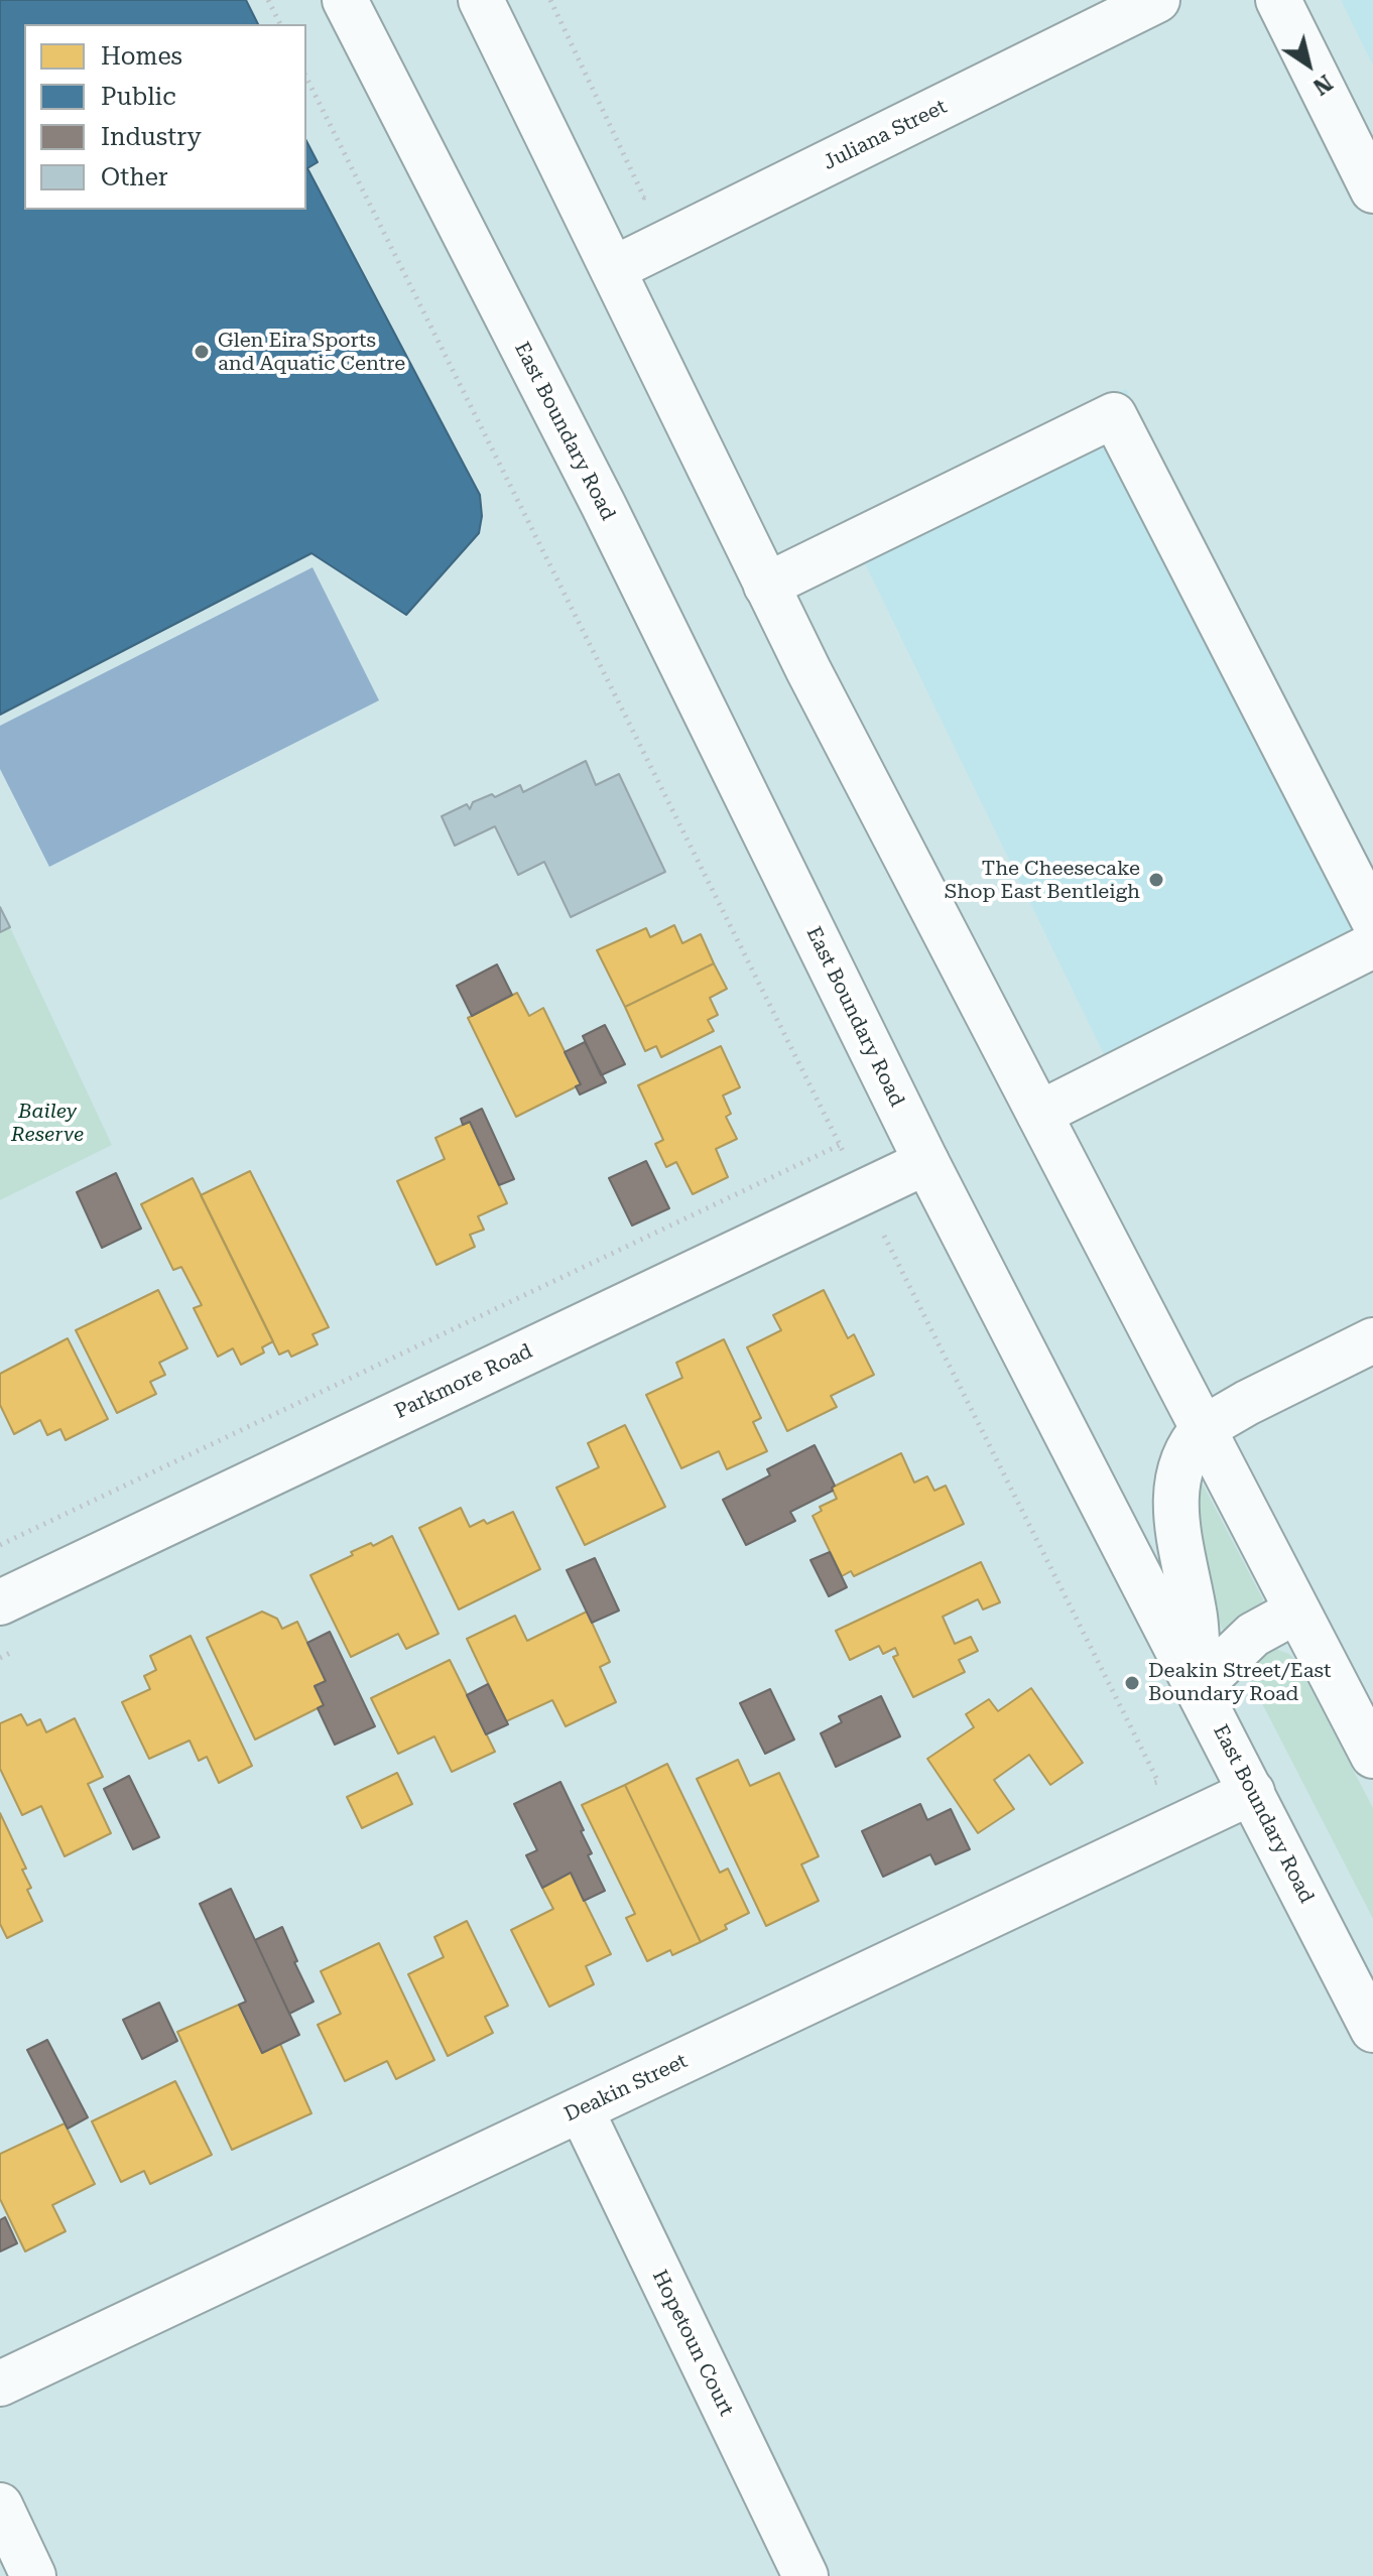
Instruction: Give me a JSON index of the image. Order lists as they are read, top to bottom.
{
  "streets": {
    "main road": [
      "Juliana Street",
      "East Boundary Road",
      "Parkmore Road",
      "Deakin Street",
      "Hopetoun Court"
    ]
  },
  "crossings": [
    ["East Boundary Road", "Parkmore Road"],
    ["East Boundary Road", "Deakin Street"],
    ["Deakin Street", "Hopetoun Court"]
  ],
  "parks": ["Bailey Reserve"],
  "places": ["Glen Eira Sports and Aquatic Centre", "The Cheesecake Shop East Bentleigh", "Deakin Street/East Boundary Road"],
  "legend": [
    "Homes",
    "Public",
    "Industry",
    "Other"
  ],
  "north": "bottom right"
}
